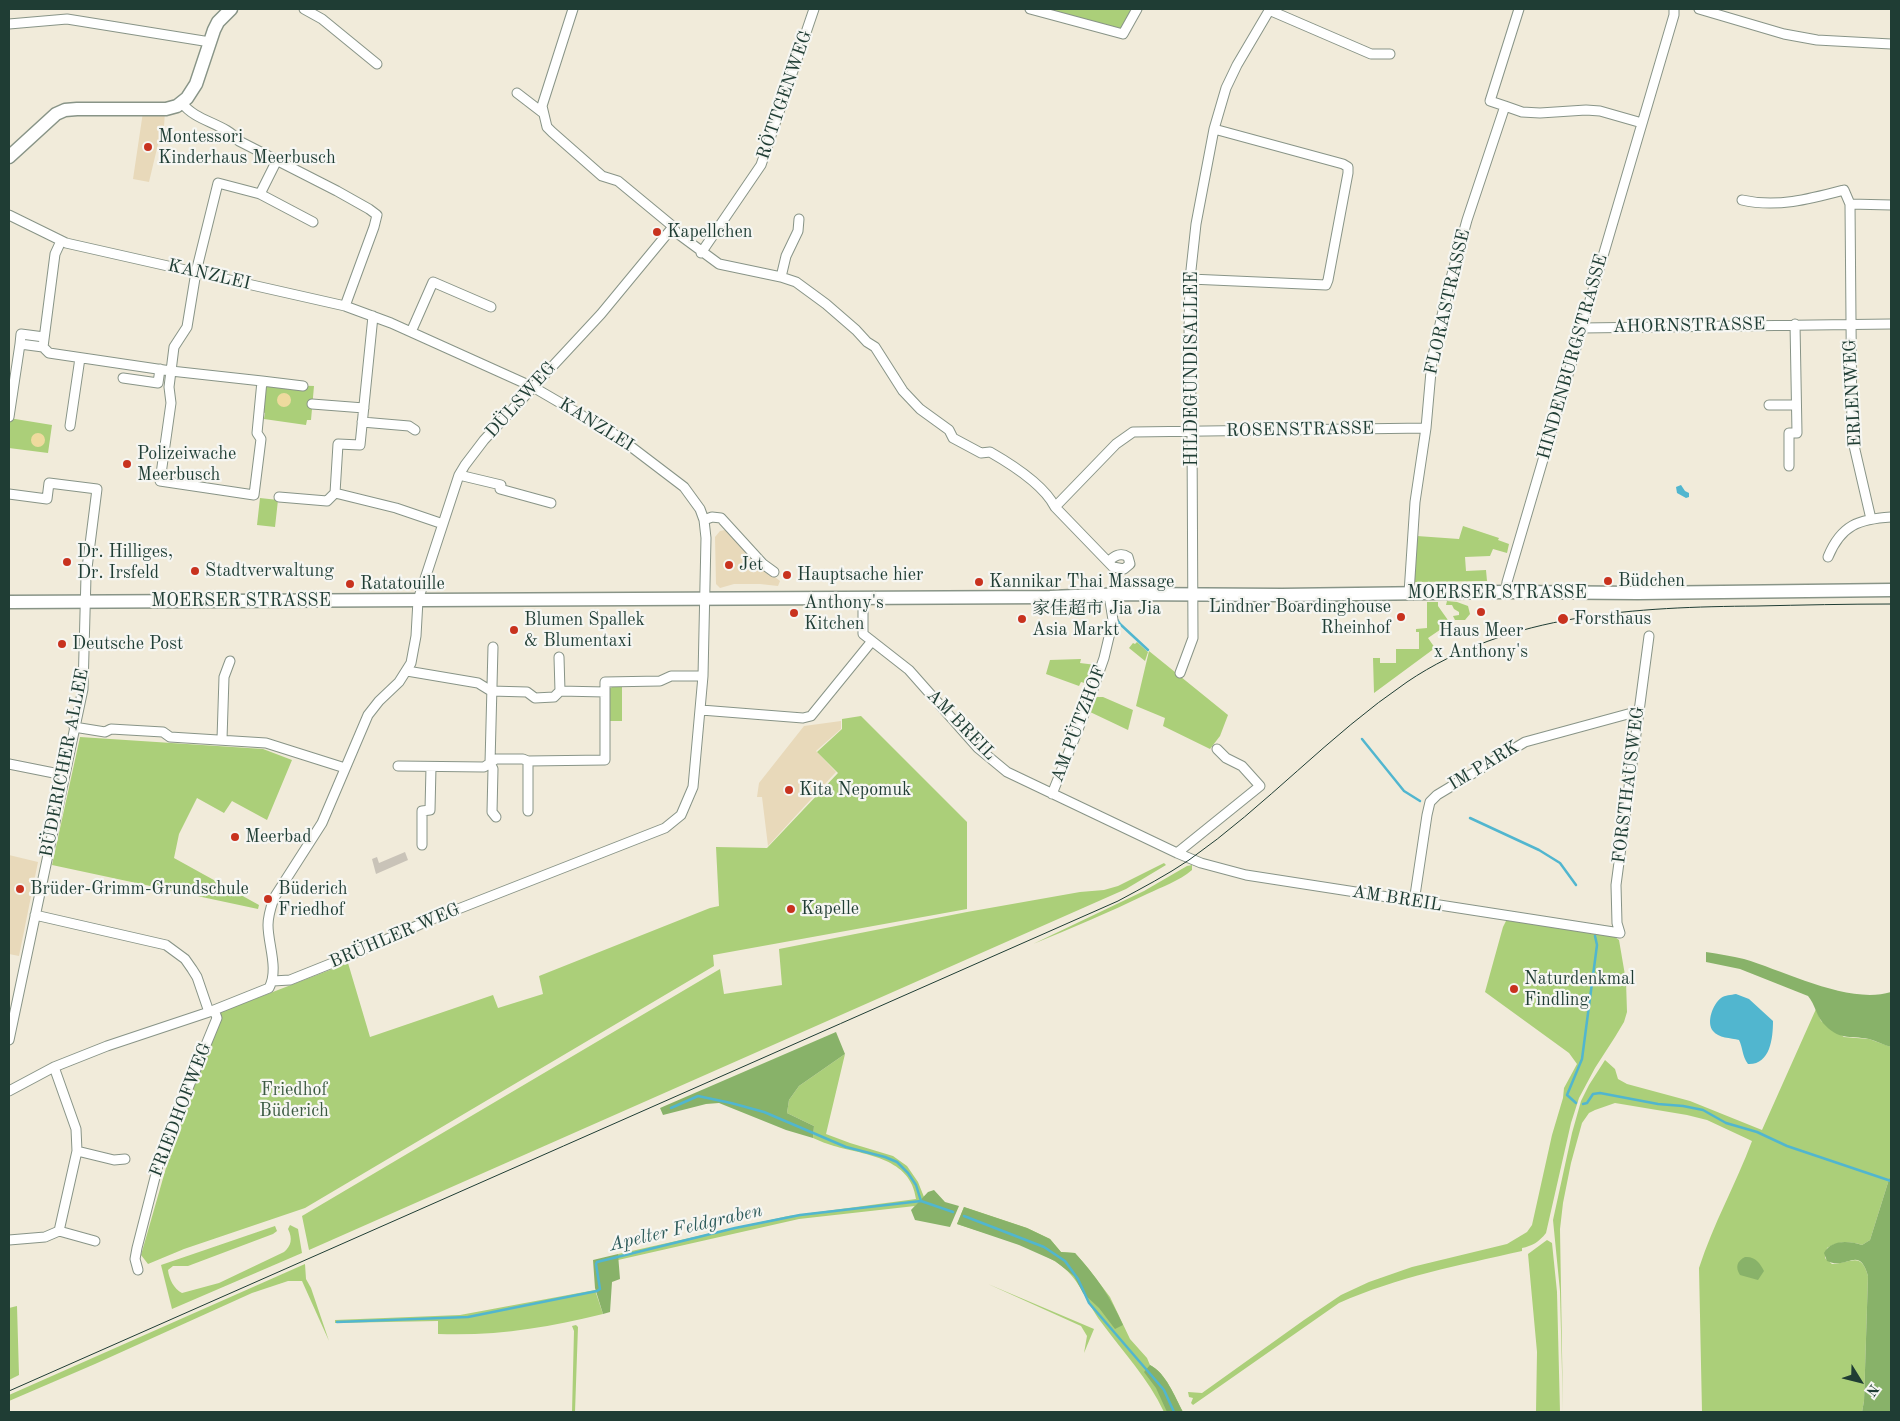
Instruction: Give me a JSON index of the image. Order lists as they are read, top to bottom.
{
  "streets": {
    "main road": ["MOERSER STRASSE"],
    "street": [
      "RÖTTGENWEG",
      "KANZLEI",
      "FLORASTRASSE",
      "AHORNSTRASSE",
      "HINDENBURGSTRASSE",
      "HILDEGUNDISALLEE",
      "ERLENWEG",
      "DÜLSWEG",
      "ROSENSTRASSE",
      "AM PÜTZHOF",
      "AM BREIL",
      "BÜDERICHER ALLEE",
      "IM PARK",
      "FORSTHAUSWEG",
      "BRÜHLER WEG",
      "FRIEDHOFWEG"
    ]
  },
  "crossings": [
    ["KANZLEI", "DÜLSWEG"],
    ["KANZLEI", "MOERSER STRASSE"],
    ["KANZLEI", "BRÜHLER WEG"],
    ["FLORASTRASSE", "ROSENSTRASSE"],
    ["FLORASTRASSE", "MOERSER STRASSE"],
    ["AHORNSTRASSE", "HINDENBURGSTRASSE"],
    ["AHORNSTRASSE", "ERLENWEG"],
    ["HINDENBURGSTRASSE", "MOERSER STRASSE"],
    ["HILDEGUNDISALLEE", "ROSENSTRASSE"],
    ["HILDEGUNDISALLEE", "MOERSER STRASSE"],
    ["DÜLSWEG", "MOERSER STRASSE"],
    ["MOERSER STRASSE", "AM PÜTZHOF"],
    ["MOERSER STRASSE", "AM BREIL"],
    ["MOERSER STRASSE", "BÜDERICHER ALLEE"],
    ["MOERSER STRASSE", "BRÜHLER WEG"],
    ["AM PÜTZHOF", "AM BREIL"],
    ["AM BREIL", "IM PARK"],
    ["AM BREIL", "FORSTHAUSWEG"],
    ["IM PARK", "FORSTHAUSWEG"],
    ["BRÜHLER WEG", "FRIEDHOFWEG"]
  ],
  "water": ["Apelter Feldgraben"],
  "parks": ["Friedhof Büderich"],
  "places": [
    "Montessori Kinderhaus Meerbusch",
    "Kapellchen",
    "Polizeiwache Meerbusch",
    "Dr. Hilliges, Dr. Irsfeld",
    "Jet",
    "Stadtverwaltung",
    "Hauptsache hier",
    "Büdchen",
    "Kannikar Thai Massage",
    "Ratatouille",
    "Haus Meer x Anthony's",
    "Anthony's Kitchen",
    "Lindner Boardinghouse Rheinhof",
    "家佳超市 Jia Jia Asia Markt",
    "Forsthaus",
    "Blumen Spallek & Blumentaxi",
    "Deutsche Post",
    "Kita Nepomuk",
    "Meerbad",
    "Brüder-Grimm-Grundschule",
    "Büderich Friedhof",
    "Kapelle",
    "Naturdenkmal Findling"
  ],
  "north": "bottom right"
}
